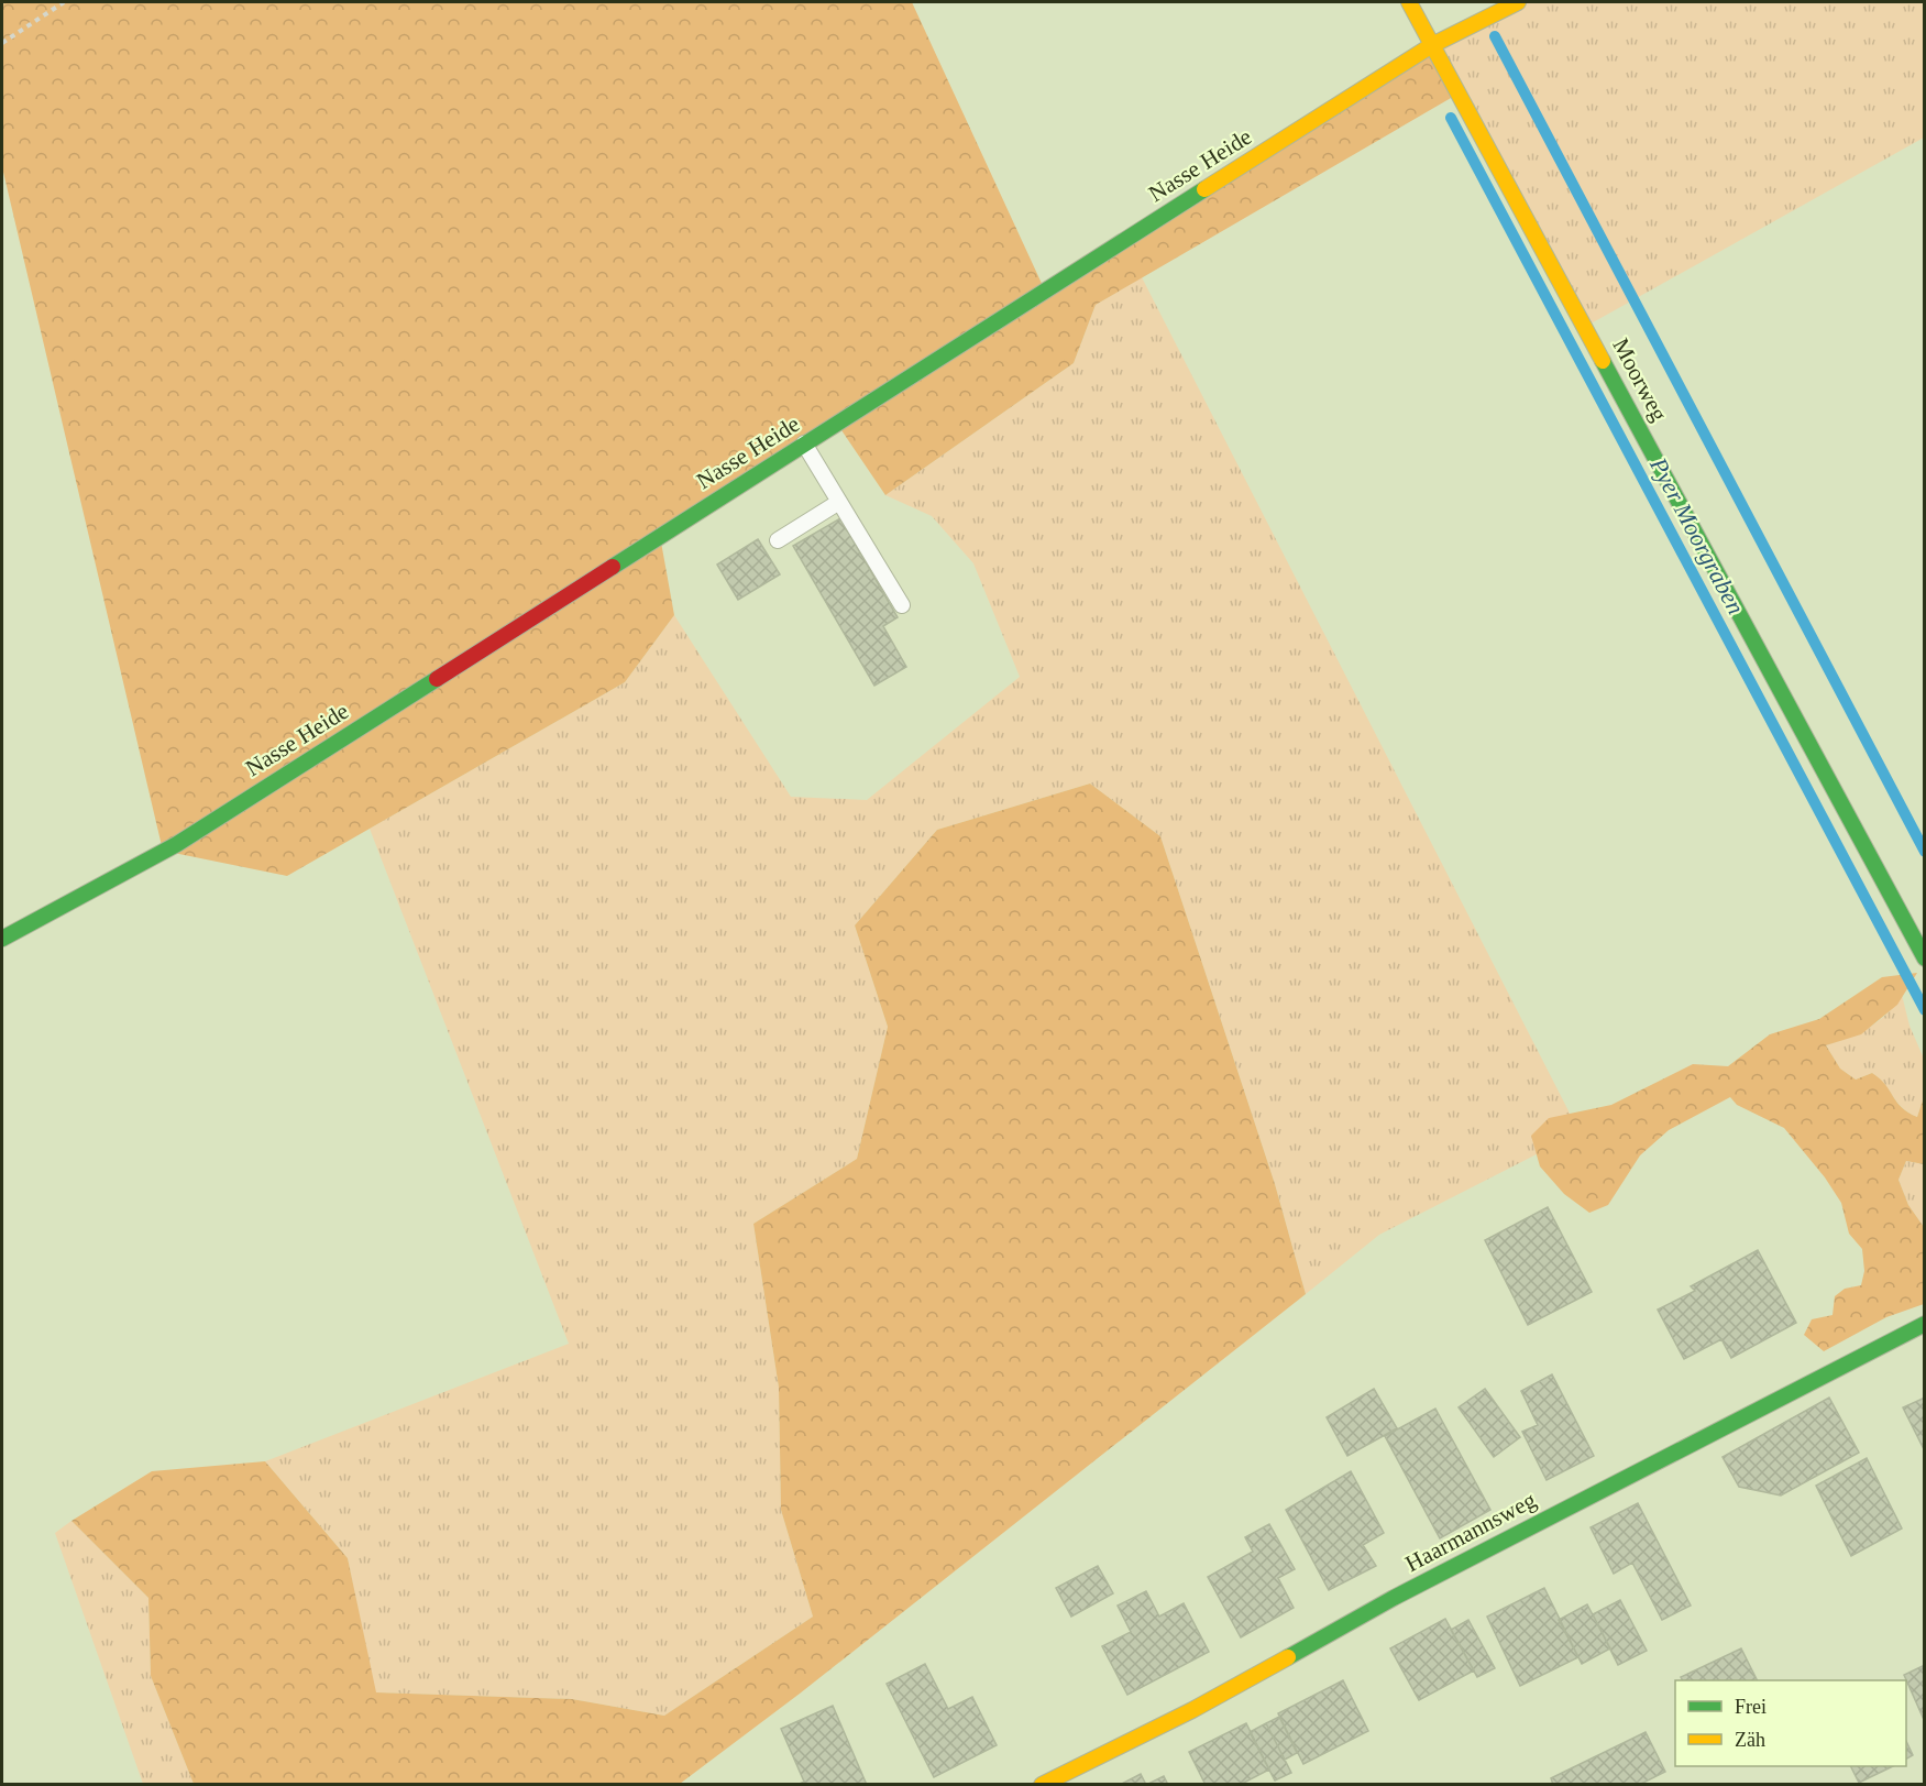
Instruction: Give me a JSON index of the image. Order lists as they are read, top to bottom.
{
  "streets": {
    "street": ["Nasse Heide", "Moorweg", "Haarmannsweg"]
  },
  "crossings": [
    ["Nasse Heide", "Moorweg"]
  ],
  "water": ["Pyer Moorgraben"],
  "legend": ["Frei", "Zäh"]
}
